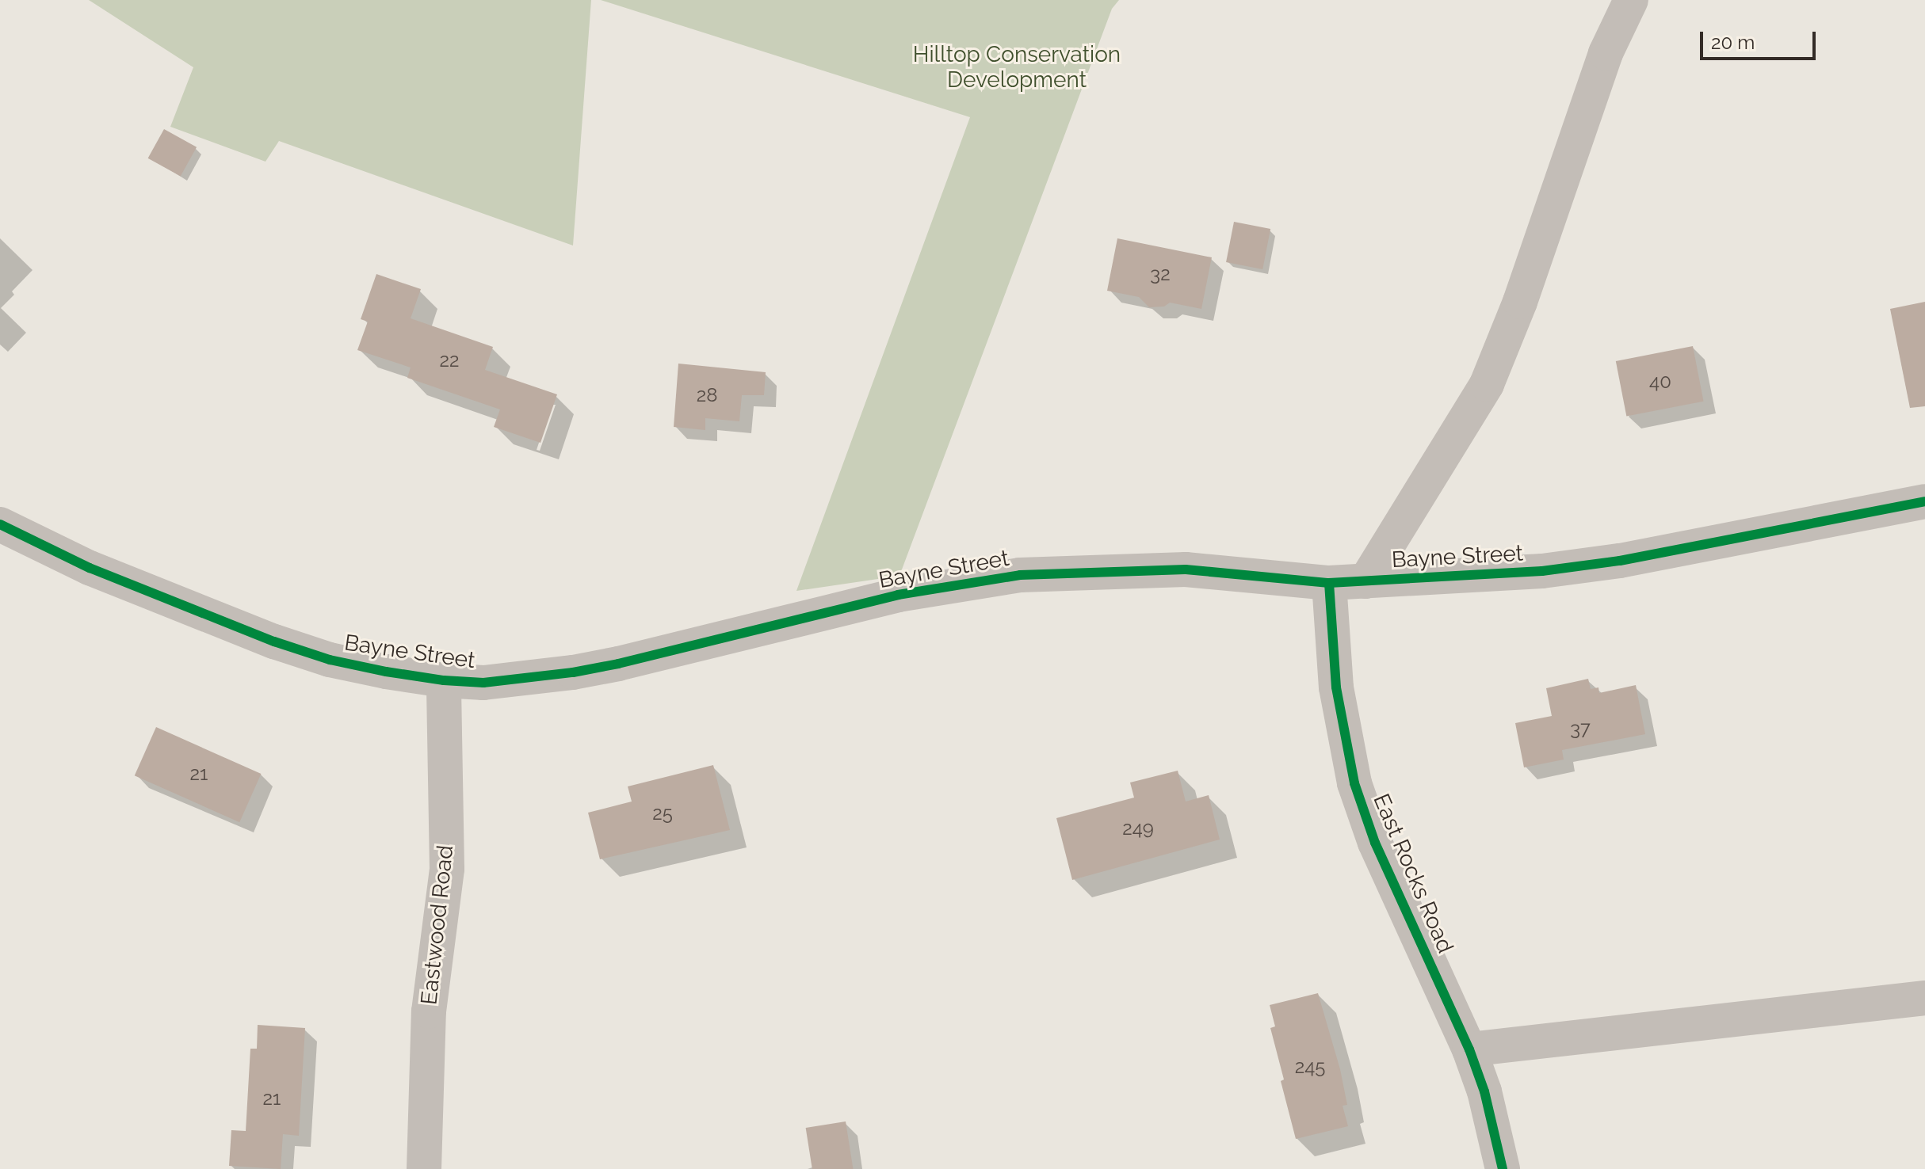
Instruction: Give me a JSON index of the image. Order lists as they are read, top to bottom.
{
  "streets": {
    "street": ["Bayne Street", "East Rocks Road", "Eastwood Road"]
  },
  "crossings": [
    ["Bayne Street", "East Rocks Road"],
    ["Bayne Street", "Eastwood Road"]
  ],
  "parks": ["Hilltop Conservation Development"],
  "house_numbers": [
    "32",
    "22",
    "40",
    "28",
    "37",
    "21",
    "25",
    "249",
    "245",
    "21"
  ],
  "scale_bar": "20 m"
}
